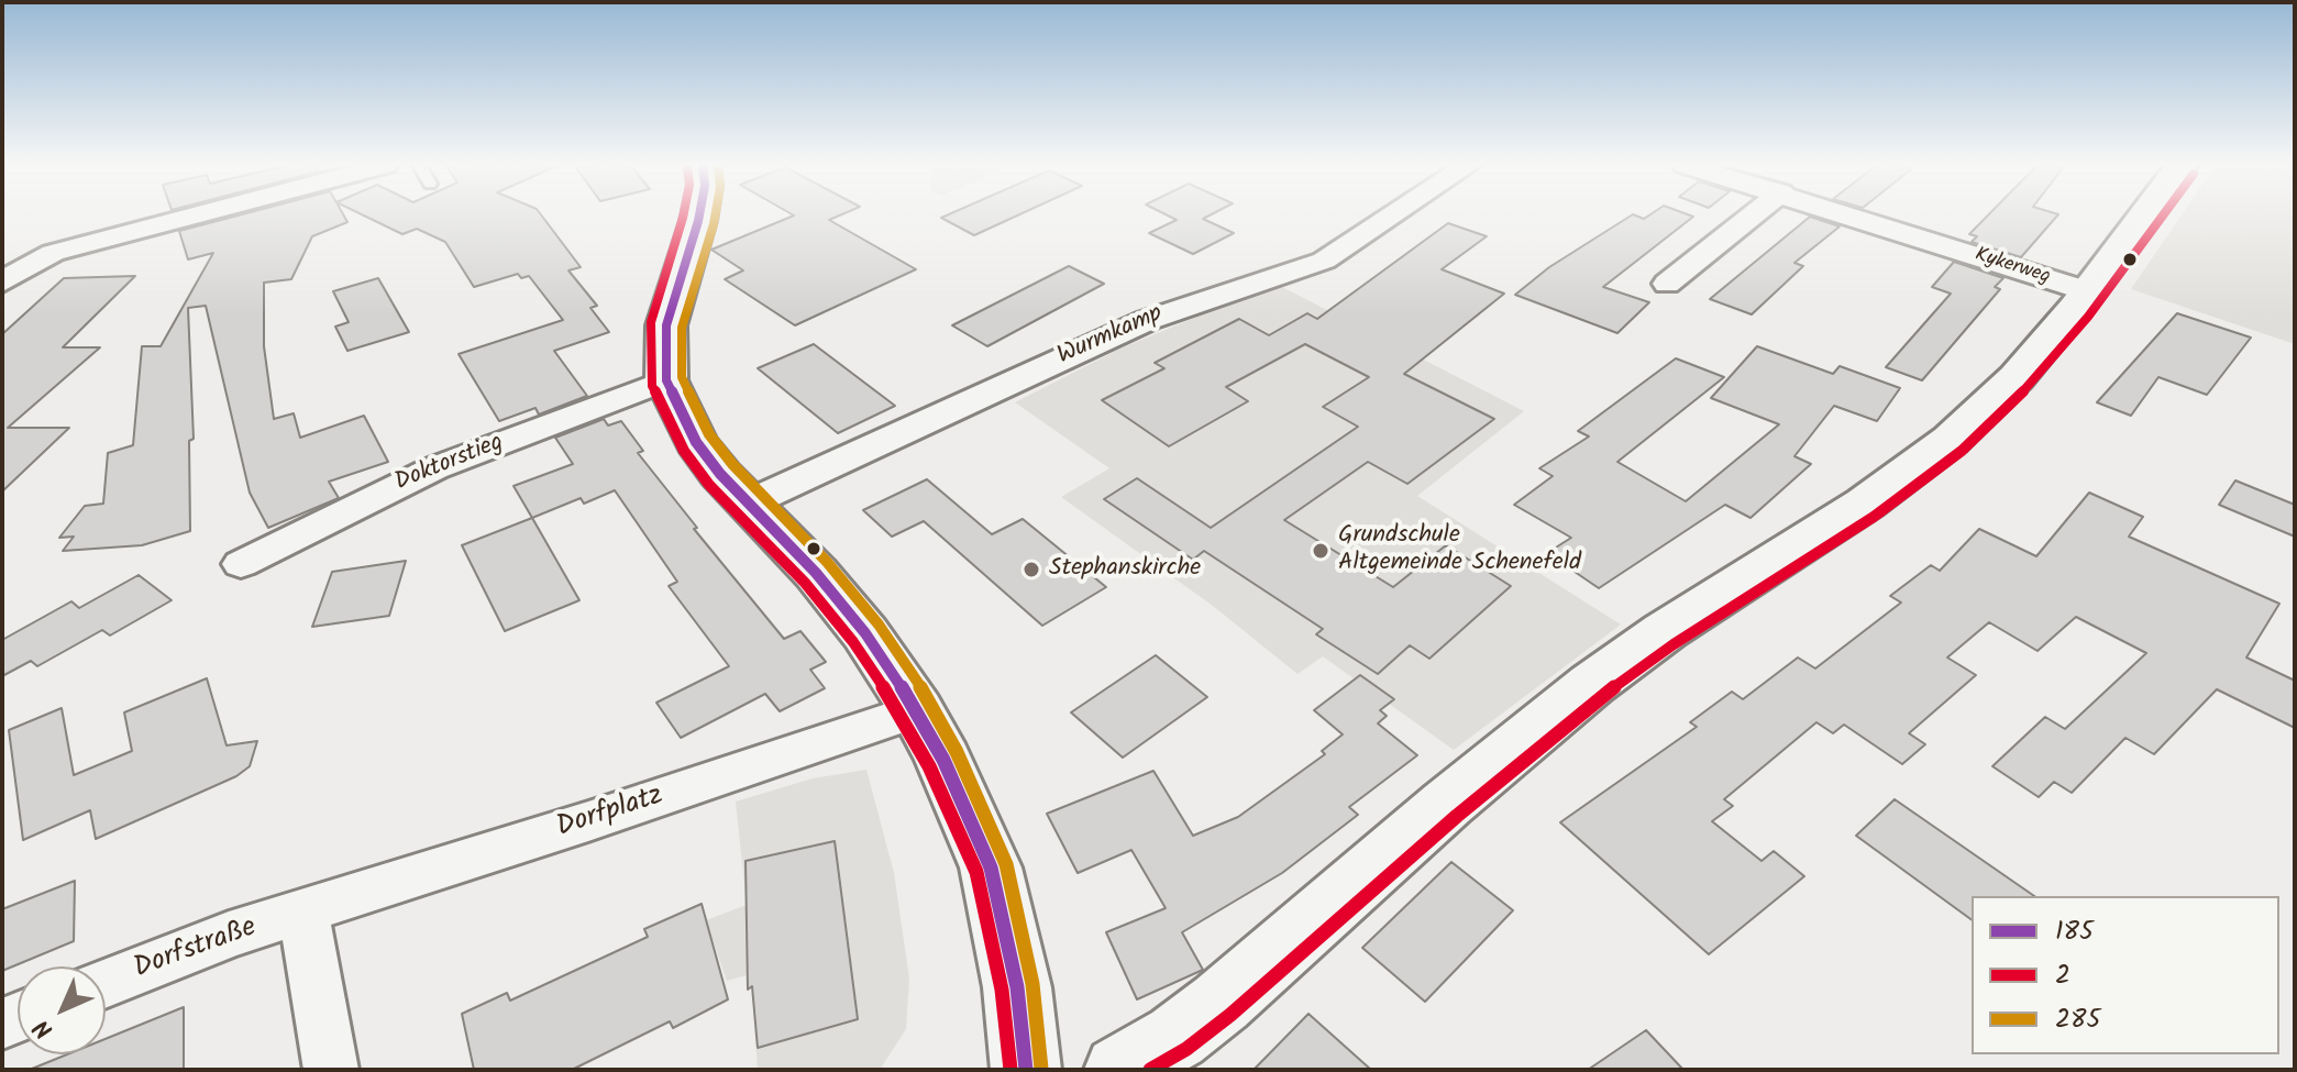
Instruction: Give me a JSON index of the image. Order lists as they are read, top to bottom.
{
  "streets": {
    "street": [
      "Kykerweg",
      "Wurmkamp",
      "Doktorstieg",
      "Dorfplatz",
      "Dorfstraße"
    ]
  },
  "crossings": [
    ["Dorfplatz", "Dorfstraße"]
  ],
  "places": ["Grundschule Altgemeinde Schenefeld", "Stephanskirche"],
  "lines": ["transit line 185", "transit line 2", "transit line 285"],
  "legend": ["185", "2", "285"],
  "north": "bottom left"
}
